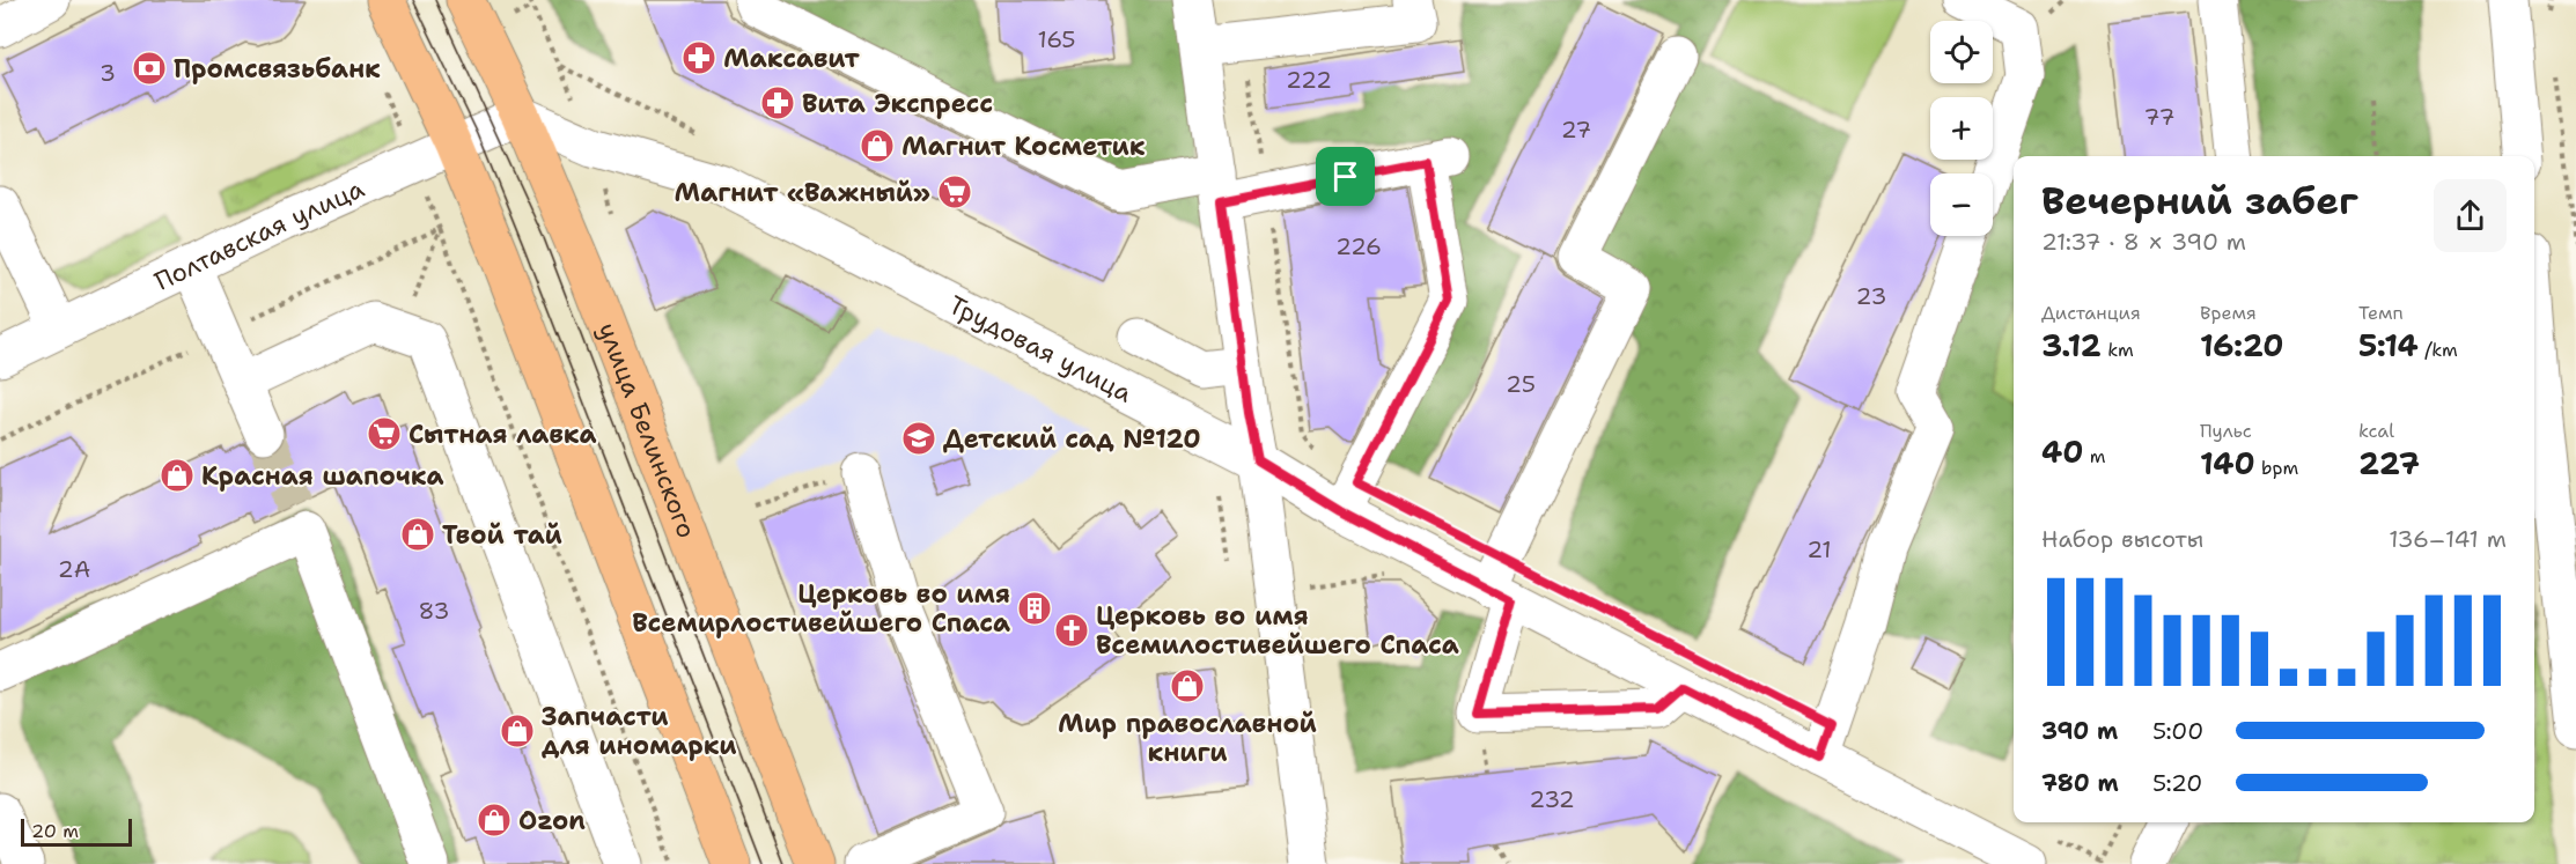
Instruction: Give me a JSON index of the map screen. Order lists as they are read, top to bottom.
{
  "streets": {
    "main road": ["улица Белинского"],
    "street": ["Полтавская улица", "Трудовая улица"]
  },
  "crossings": [
    ["Полтавская улица", "Трудовая улица"],
    ["Полтавская улица", "улица Белинского"],
    ["Трудовая улица", "улица Белинского"]
  ],
  "places": {
    "pharmacy": ["Максавит", "Вита Экспресс"],
    "bank": ["Промсвязьбанк"],
    "shop": [
      "Магнит Косметик",
      "Красная шапочка",
      "Твой тай",
      "Мир православной книги",
      "Запчасти для иномарки",
      "Ozon"
    ],
    "supermarket": ["Магнит «Важный»", "Сытная лавка"],
    "school or university": ["Детский сад №120"],
    "building": ["Церковь во имя Всемирлостивейшего Спаса"],
    "church": ["Церковь во имя Всемилостивейшего Спаса"]
  },
  "house_numbers": [
    "165",
    "3",
    "222",
    "77",
    "27",
    "226",
    "23",
    "25",
    "21",
    "2А",
    "83",
    "232"
  ],
  "scale_bar": "20 m",
  "page": {
    "map_buttons": ["+", "−"],
    "heading": ["Вечерний забег", "21:37 · 8 × 390 m"],
    "stats": [
      ["Дистанция", "3.12 km"],
      ["Время", "16:20"],
      ["Темп", "5:14 /km"],
      ["40 m"],
      ["Пульс", "140 bpm"],
      ["kcal", "227"]
    ],
    "chart": ["Набор высоты", "136–141 m"],
    "list": [
      {
        "name": "390 m",
        "note": "5:00"
      },
      {
        "name": "780 m",
        "note": "5:20"
      }
    ],
    "scale": "20 m"
  }
}
